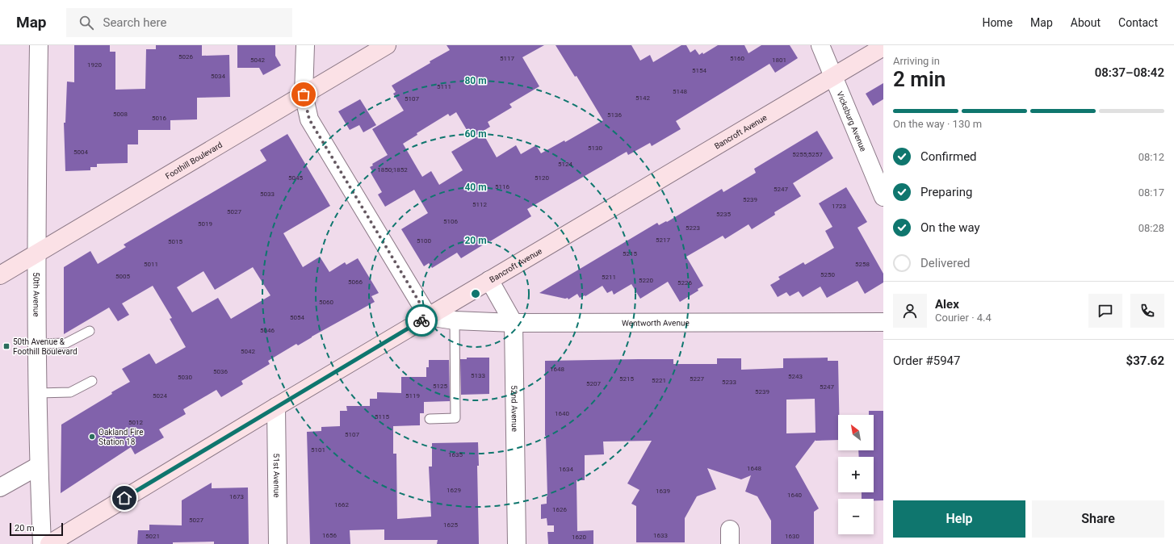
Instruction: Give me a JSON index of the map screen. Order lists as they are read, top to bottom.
{
  "streets": {
    "street": [
      "Vicksburg Avenue",
      "Bancroft Avenue",
      "Foothill Boulevard",
      "50th Avenue",
      "Wentworth Avenue",
      "52nd Avenue",
      "51st Avenue"
    ]
  },
  "crossings": [
    ["Vicksburg Avenue", "Bancroft Avenue"],
    ["Bancroft Avenue", "Wentworth Avenue"],
    ["Bancroft Avenue", "52nd Avenue"],
    ["Bancroft Avenue", "51st Avenue"],
    ["Foothill Boulevard", "50th Avenue"],
    ["Wentworth Avenue", "52nd Avenue"]
  ],
  "places": {
    "transit": ["50th Avenue & Foothill Boulevard"],
    "other": ["Oakland Fire Station 18"]
  },
  "house_numbers": [
    "5026",
    "5117",
    "5160",
    "5042",
    "1801",
    "1920",
    "5154",
    "5034",
    "5111",
    "5148",
    "5142",
    "5107",
    "5008",
    "5136",
    "5016",
    "5130",
    "5004",
    "5255;5257",
    "5124",
    "1850;1852",
    "5045",
    "5120",
    "5116",
    "5247",
    "5033",
    "5239",
    "5112",
    "1723",
    "5027",
    "5235",
    "5106",
    "5019",
    "5223",
    "5217",
    "5100",
    "5015",
    "5215",
    "5011",
    "5258",
    "5250",
    "5005",
    "5211",
    "5220",
    "5066",
    "5226",
    "5060",
    "5054",
    "5046",
    "5042",
    "1648",
    "5036",
    "5133",
    "5243",
    "5030",
    "5215",
    "5227",
    "5221",
    "5233",
    "5207",
    "5125",
    "5247",
    "5239",
    "5024",
    "5119",
    "1640",
    "5115",
    "5012",
    "5107",
    "5101",
    "1635",
    "1648",
    "1634",
    "1629",
    "1639",
    "1640",
    "1673",
    "1662",
    "1626",
    "5027",
    "1625",
    "1656",
    "1633",
    "5021",
    "1630",
    "1620"
  ],
  "scale_bar": "20 m",
  "north": "top left",
  "page": {
    "header": "Map",
    "search": "Search here",
    "nav": [
      "Home",
      "Map",
      "About",
      "Contact"
    ],
    "heading": ["2 min", "Arriving in", "08:37–08:42"],
    "panel": [
      "Alex",
      "Courier · 4.4",
      "Order #5947",
      "$37.62"
    ],
    "bar": "On the way · 130 m",
    "list": [
      ["Confirmed", "08:12"],
      ["Preparing", "08:17"],
      ["On the way", "08:28"],
      "Delivered"
    ],
    "map_buttons": ["+", "−"],
    "buttons": ["Help", "Share"],
    "scale": "20 m"
  },
  "rings": [
    "80 m",
    "60 m",
    "40 m",
    "20 m"
  ]
}
